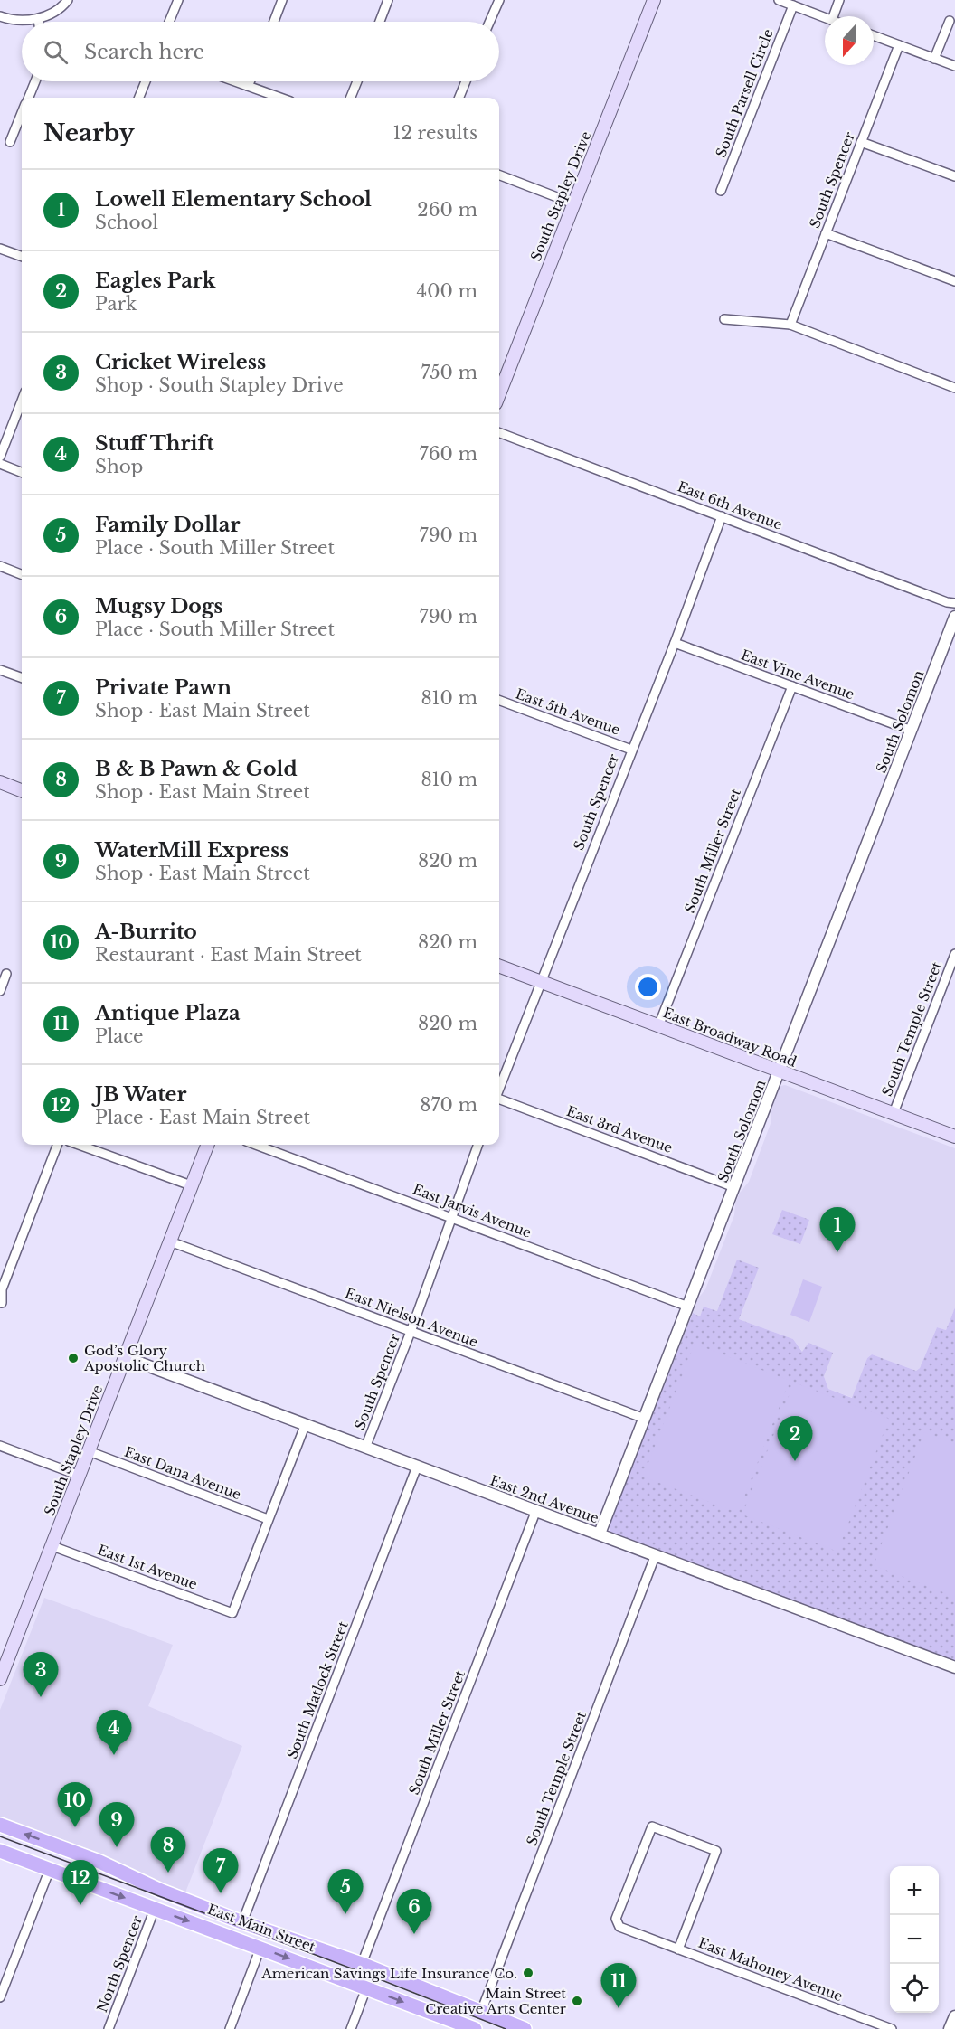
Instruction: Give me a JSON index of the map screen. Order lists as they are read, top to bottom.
{
  "streets": {
    "main road": ["South Stapley Drive", "East Broadway Road", "East Main Street"],
    "street": [
      "South Parsell Circle",
      "South Spencer",
      "East 6th Avenue",
      "East Vine Avenue",
      "East 5th Avenue",
      "South Solomon",
      "South Miller Street",
      "South Temple Street",
      "East 3rd Avenue",
      "East Jarvis Avenue",
      "East Nielson Avenue",
      "East Dana Avenue",
      "East 2nd Avenue",
      "East 1st Avenue",
      "South Matlock Street",
      "North Spencer",
      "East Mahoney Avenue"
    ]
  },
  "crossings": [
    ["South Spencer", "East 6th Avenue"],
    ["South Spencer", "East Vine Avenue"],
    ["South Spencer", "East 5th Avenue"],
    ["South Spencer", "East Broadway Road"],
    ["South Spencer", "East Jarvis Avenue"],
    ["South Spencer", "East Nielson Avenue"],
    ["South Spencer", "East 2nd Avenue"],
    ["South Stapley Drive", "East Nielson Avenue"],
    ["South Stapley Drive", "East Dana Avenue"],
    ["South Stapley Drive", "East 2nd Avenue"],
    ["South Stapley Drive", "East 1st Avenue"],
    ["East Vine Avenue", "South Solomon"],
    ["East Vine Avenue", "South Miller Street"],
    ["South Solomon", "East Broadway Road"],
    ["South Solomon", "East 3rd Avenue"],
    ["South Solomon", "East Jarvis Avenue"],
    ["South Solomon", "East Nielson Avenue"],
    ["South Solomon", "East 2nd Avenue"],
    ["South Miller Street", "East Broadway Road"],
    ["South Miller Street", "East 2nd Avenue"],
    ["South Miller Street", "East Main Street"],
    ["South Temple Street", "East Broadway Road"],
    ["South Temple Street", "East 2nd Avenue"],
    ["South Temple Street", "East Main Street"],
    ["East Dana Avenue", "East 1st Avenue"],
    ["East 2nd Avenue", "South Matlock Street"],
    ["South Matlock Street", "East Main Street"],
    ["East Main Street", "North Spencer"]
  ],
  "places": ["God’s Glory Apostolic Church", "American Savings Life Insurance Co.", "Main Street Creative Arts Center"],
  "north": "bottom",
  "page": {
    "search": "Search here",
    "heading": ["Nearby", "12 results"],
    "list": [
      {
        "mark": "1",
        "name": "Lowell Elementary School",
        "note": "School",
        "value": "260 m"
      },
      {
        "mark": "2",
        "name": "Eagles Park",
        "note": "Park",
        "value": "400 m"
      },
      {
        "mark": "3",
        "name": "Cricket Wireless",
        "note": "Shop · South Stapley Drive",
        "value": "750 m"
      },
      {
        "mark": "4",
        "name": "Stuff Thrift",
        "note": "Shop",
        "value": "760 m"
      },
      {
        "mark": "5",
        "name": "Family Dollar",
        "note": "Place · South Miller Street",
        "value": "790 m"
      },
      {
        "mark": "6",
        "name": "Mugsy Dogs",
        "note": "Place · South Miller Street",
        "value": "790 m"
      },
      {
        "mark": "7",
        "name": "Private Pawn",
        "note": "Shop · East Main Street",
        "value": "810 m"
      },
      {
        "mark": "8",
        "name": "B & B Pawn & Gold",
        "note": "Shop · East Main Street",
        "value": "810 m"
      },
      {
        "mark": "9",
        "name": "WaterMill Express",
        "note": "Shop · East Main Street",
        "value": "820 m"
      },
      {
        "mark": "10",
        "name": "A-Burrito",
        "note": "Restaurant · East Main Street",
        "value": "820 m"
      },
      {
        "mark": "11",
        "name": "Antique Plaza",
        "note": "Place",
        "value": "820 m"
      },
      {
        "mark": "12",
        "name": "JB Water",
        "note": "Place · East Main Street",
        "value": "870 m"
      }
    ],
    "pins": [
      "1",
      "2",
      "3",
      "4",
      "10",
      "9",
      "8",
      "7",
      "12",
      "5",
      "6",
      "11"
    ],
    "map_buttons": ["+", "−"]
  }
}
